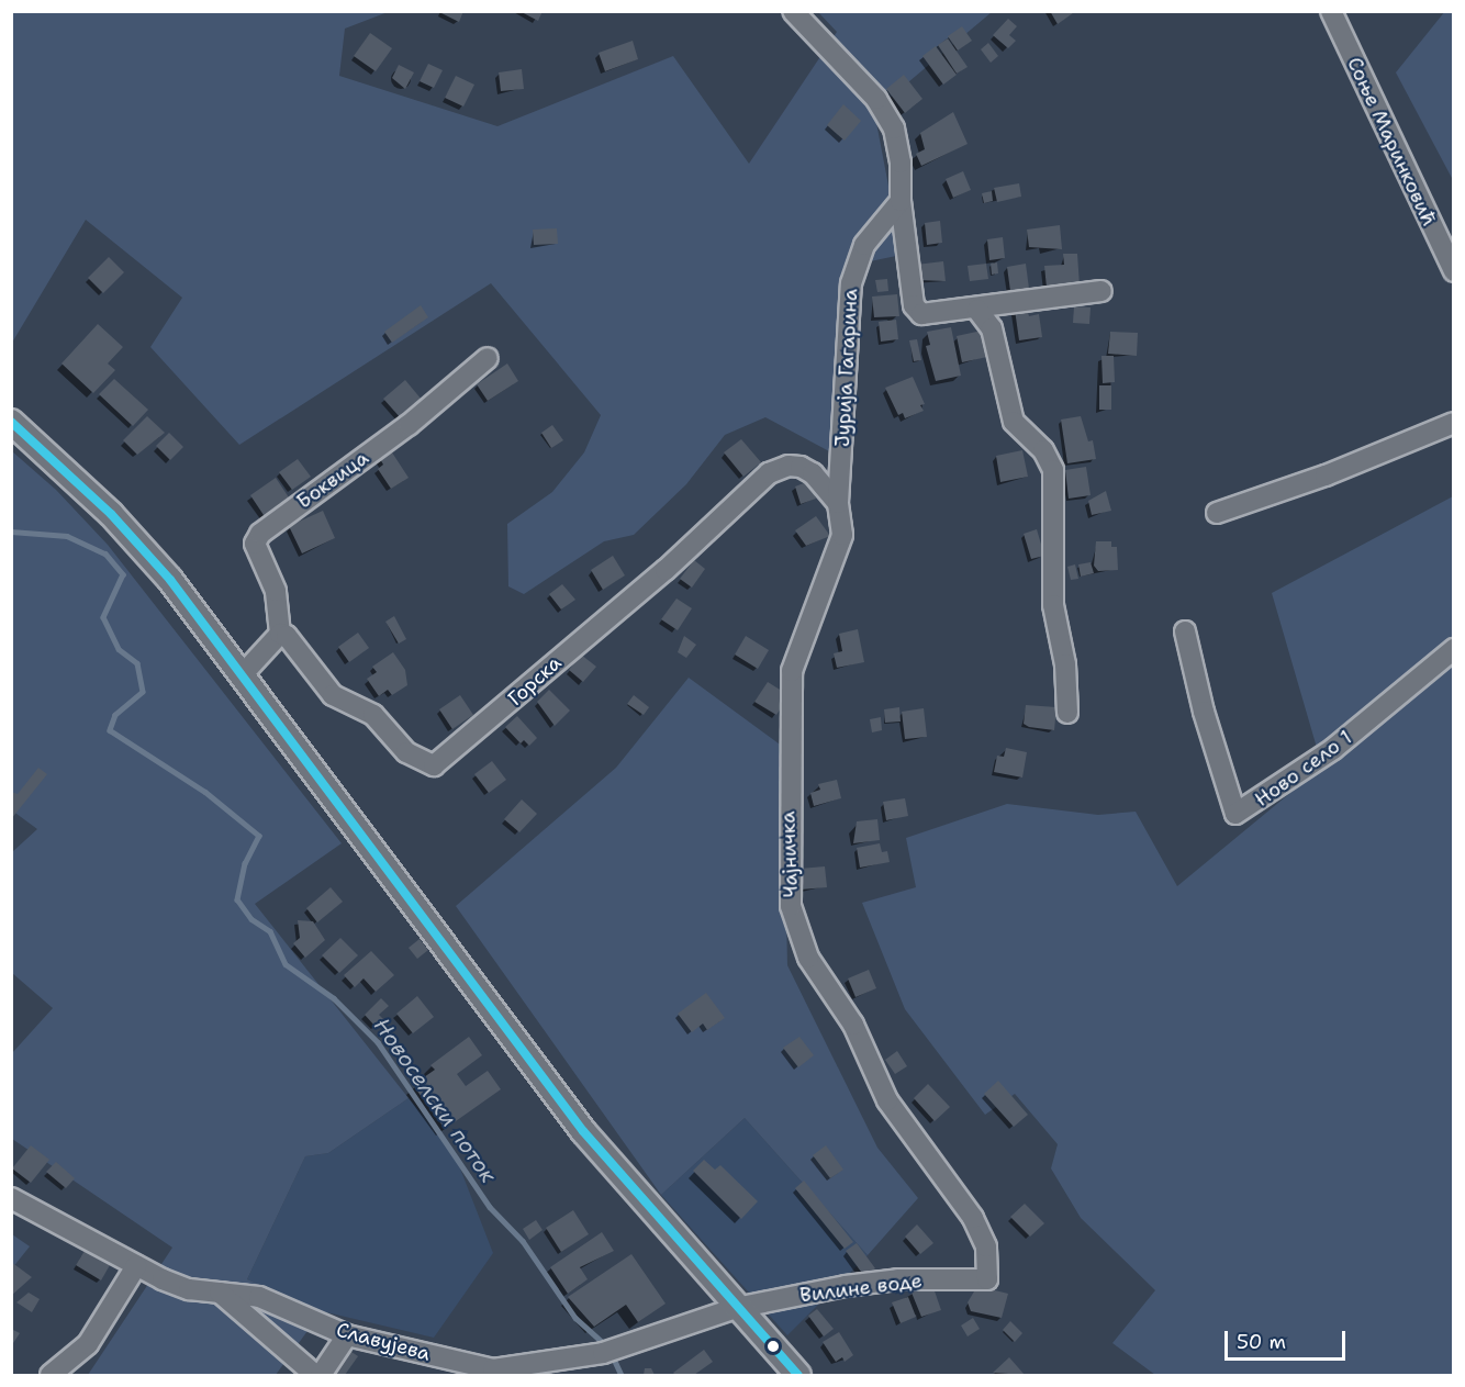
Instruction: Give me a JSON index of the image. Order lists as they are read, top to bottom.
{
  "streets": {
    "street": [
      "Соње Маринковић",
      "Јурија Гагарина",
      "Боквица",
      "Горска",
      "Ново село 1",
      "Чајничка",
      "Вилине воде",
      "Славујева"
    ]
  },
  "crossings": [
    ["Јурија Гагарина", "Горска"],
    ["Јурија Гагарина", "Чајничка"],
    ["Боквица", "Горска"],
    ["Горска", "Чајничка"],
    ["Чајничка", "Вилине воде"],
    ["Вилине воде", "Славујева"]
  ],
  "water": ["Новоселски поток"],
  "scale_bar": "50 m"
}
